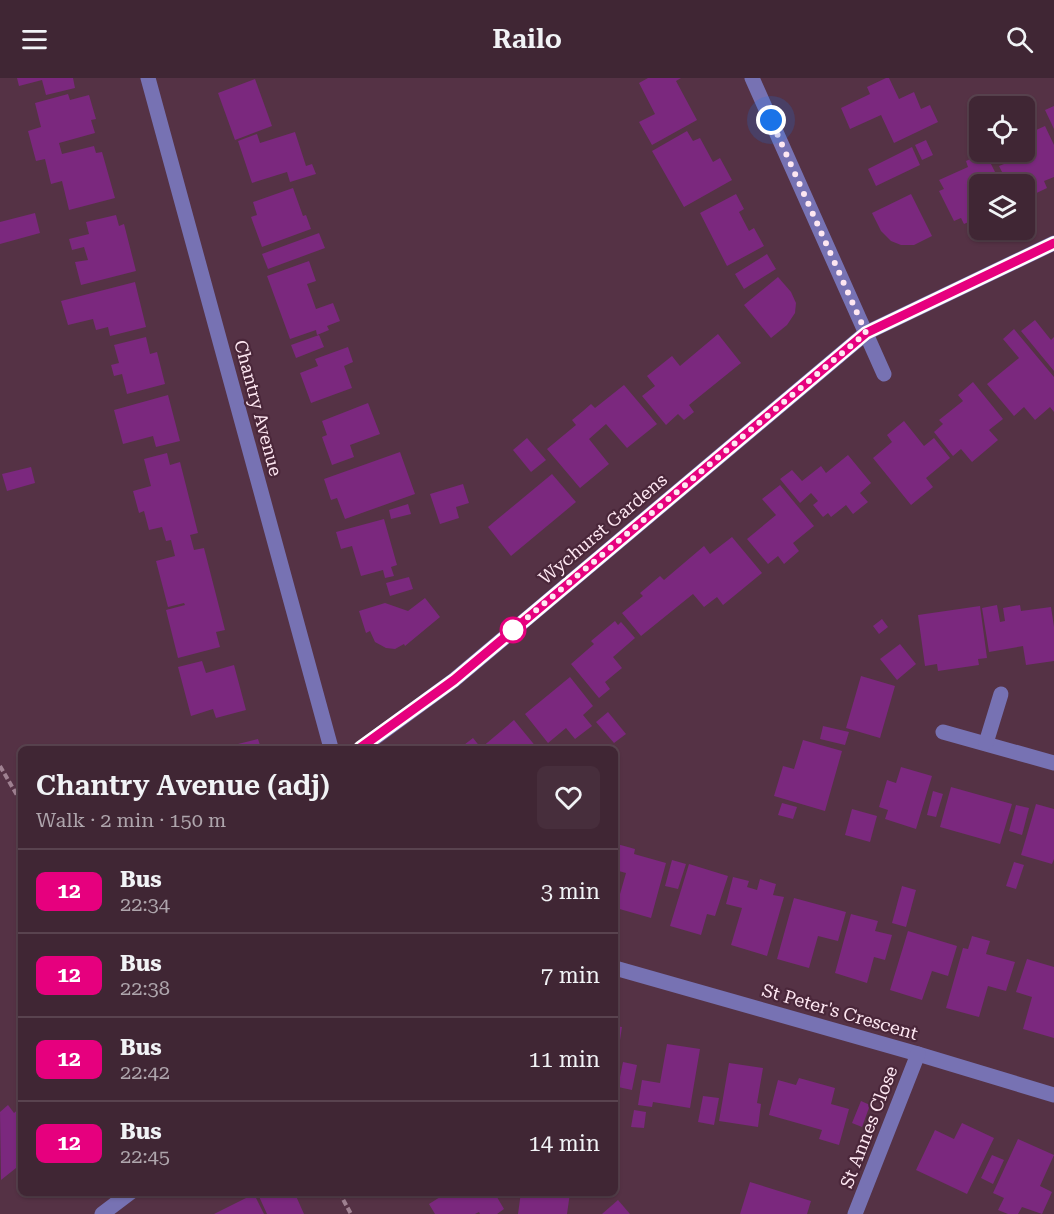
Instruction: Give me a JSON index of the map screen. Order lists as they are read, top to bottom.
{
  "streets": {
    "street": [
      "Chantry Avenue",
      "Wychurst Gardens",
      "St Peter's Crescent",
      "St Annes Close"
    ]
  },
  "crossings": [
    ["St Peter's Crescent", "St Annes Close"]
  ],
  "lines": ["bus line 12"],
  "page": {
    "header": "Railo",
    "heading": ["Chantry Avenue (adj)", "Walk · 2 min · 150 m"],
    "list": [
      {
        "mark": "12",
        "name": "Bus",
        "note": "22:34",
        "value": "3 min"
      },
      {
        "mark": "12",
        "name": "Bus",
        "note": "22:38",
        "value": "7 min"
      },
      {
        "mark": "12",
        "name": "Bus",
        "note": "22:42",
        "value": "11 min"
      },
      {
        "mark": "12",
        "name": "Bus",
        "note": "22:45",
        "value": "14 min"
      }
    ]
  }
}
